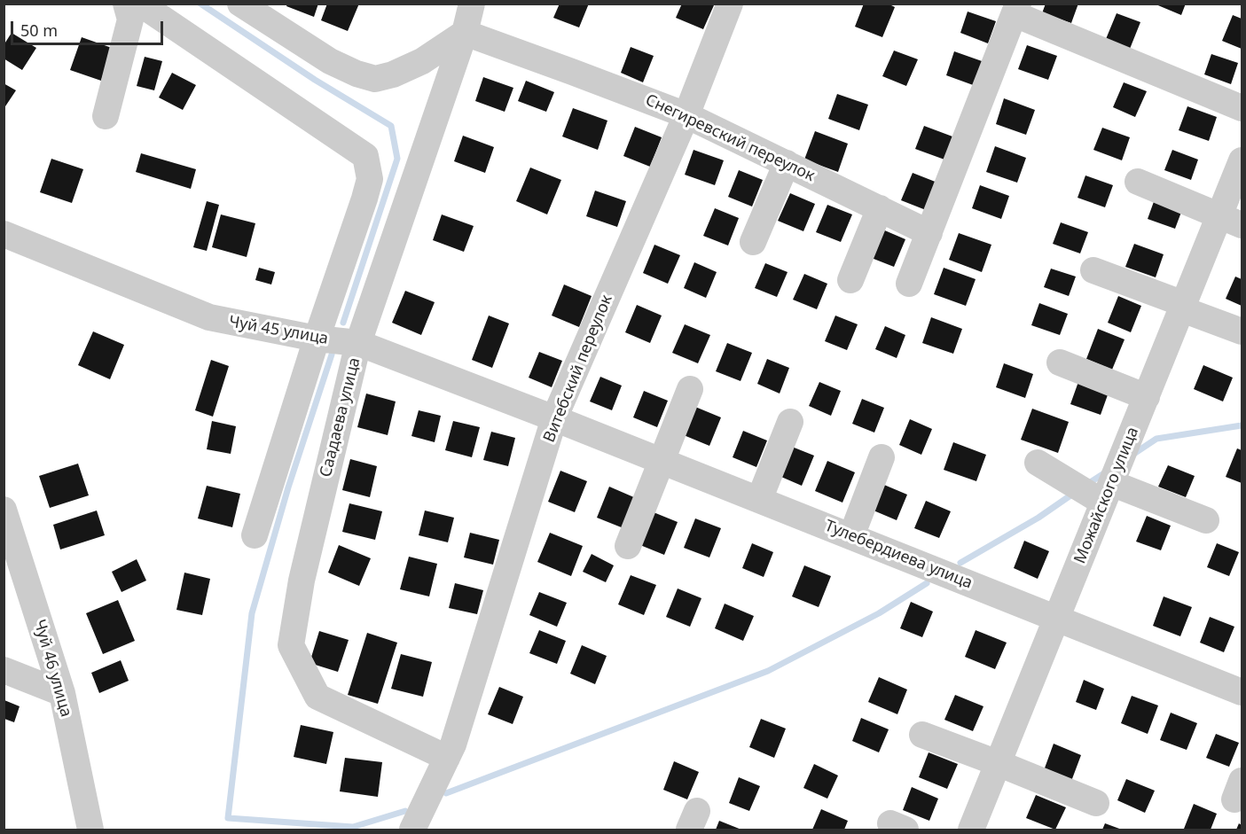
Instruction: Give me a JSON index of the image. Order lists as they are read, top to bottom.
{
  "streets": {
    "street": [
      "Снегиревский переулок",
      "Чуй 45 улица",
      "Витебский переулок",
      "Саадаева улица",
      "Можайского улица",
      "Тулебердиева улица",
      "Чуй 46 улица"
    ]
  },
  "crossings": [
    ["Снегиревский переулок", "Витебский переулок"],
    ["Снегиревский переулок", "Саадаева улица"],
    ["Чуй 45 улица", "Витебский переулок"],
    ["Чуй 45 улица", "Саадаева улица"],
    ["Чуй 45 улица", "Тулебердиева улица"],
    ["Витебский переулок", "Саадаева улица"],
    ["Витебский переулок", "Тулебердиева улица"],
    ["Можайского улица", "Тулебердиева улица"]
  ],
  "scale_bar": "50 m"
}
